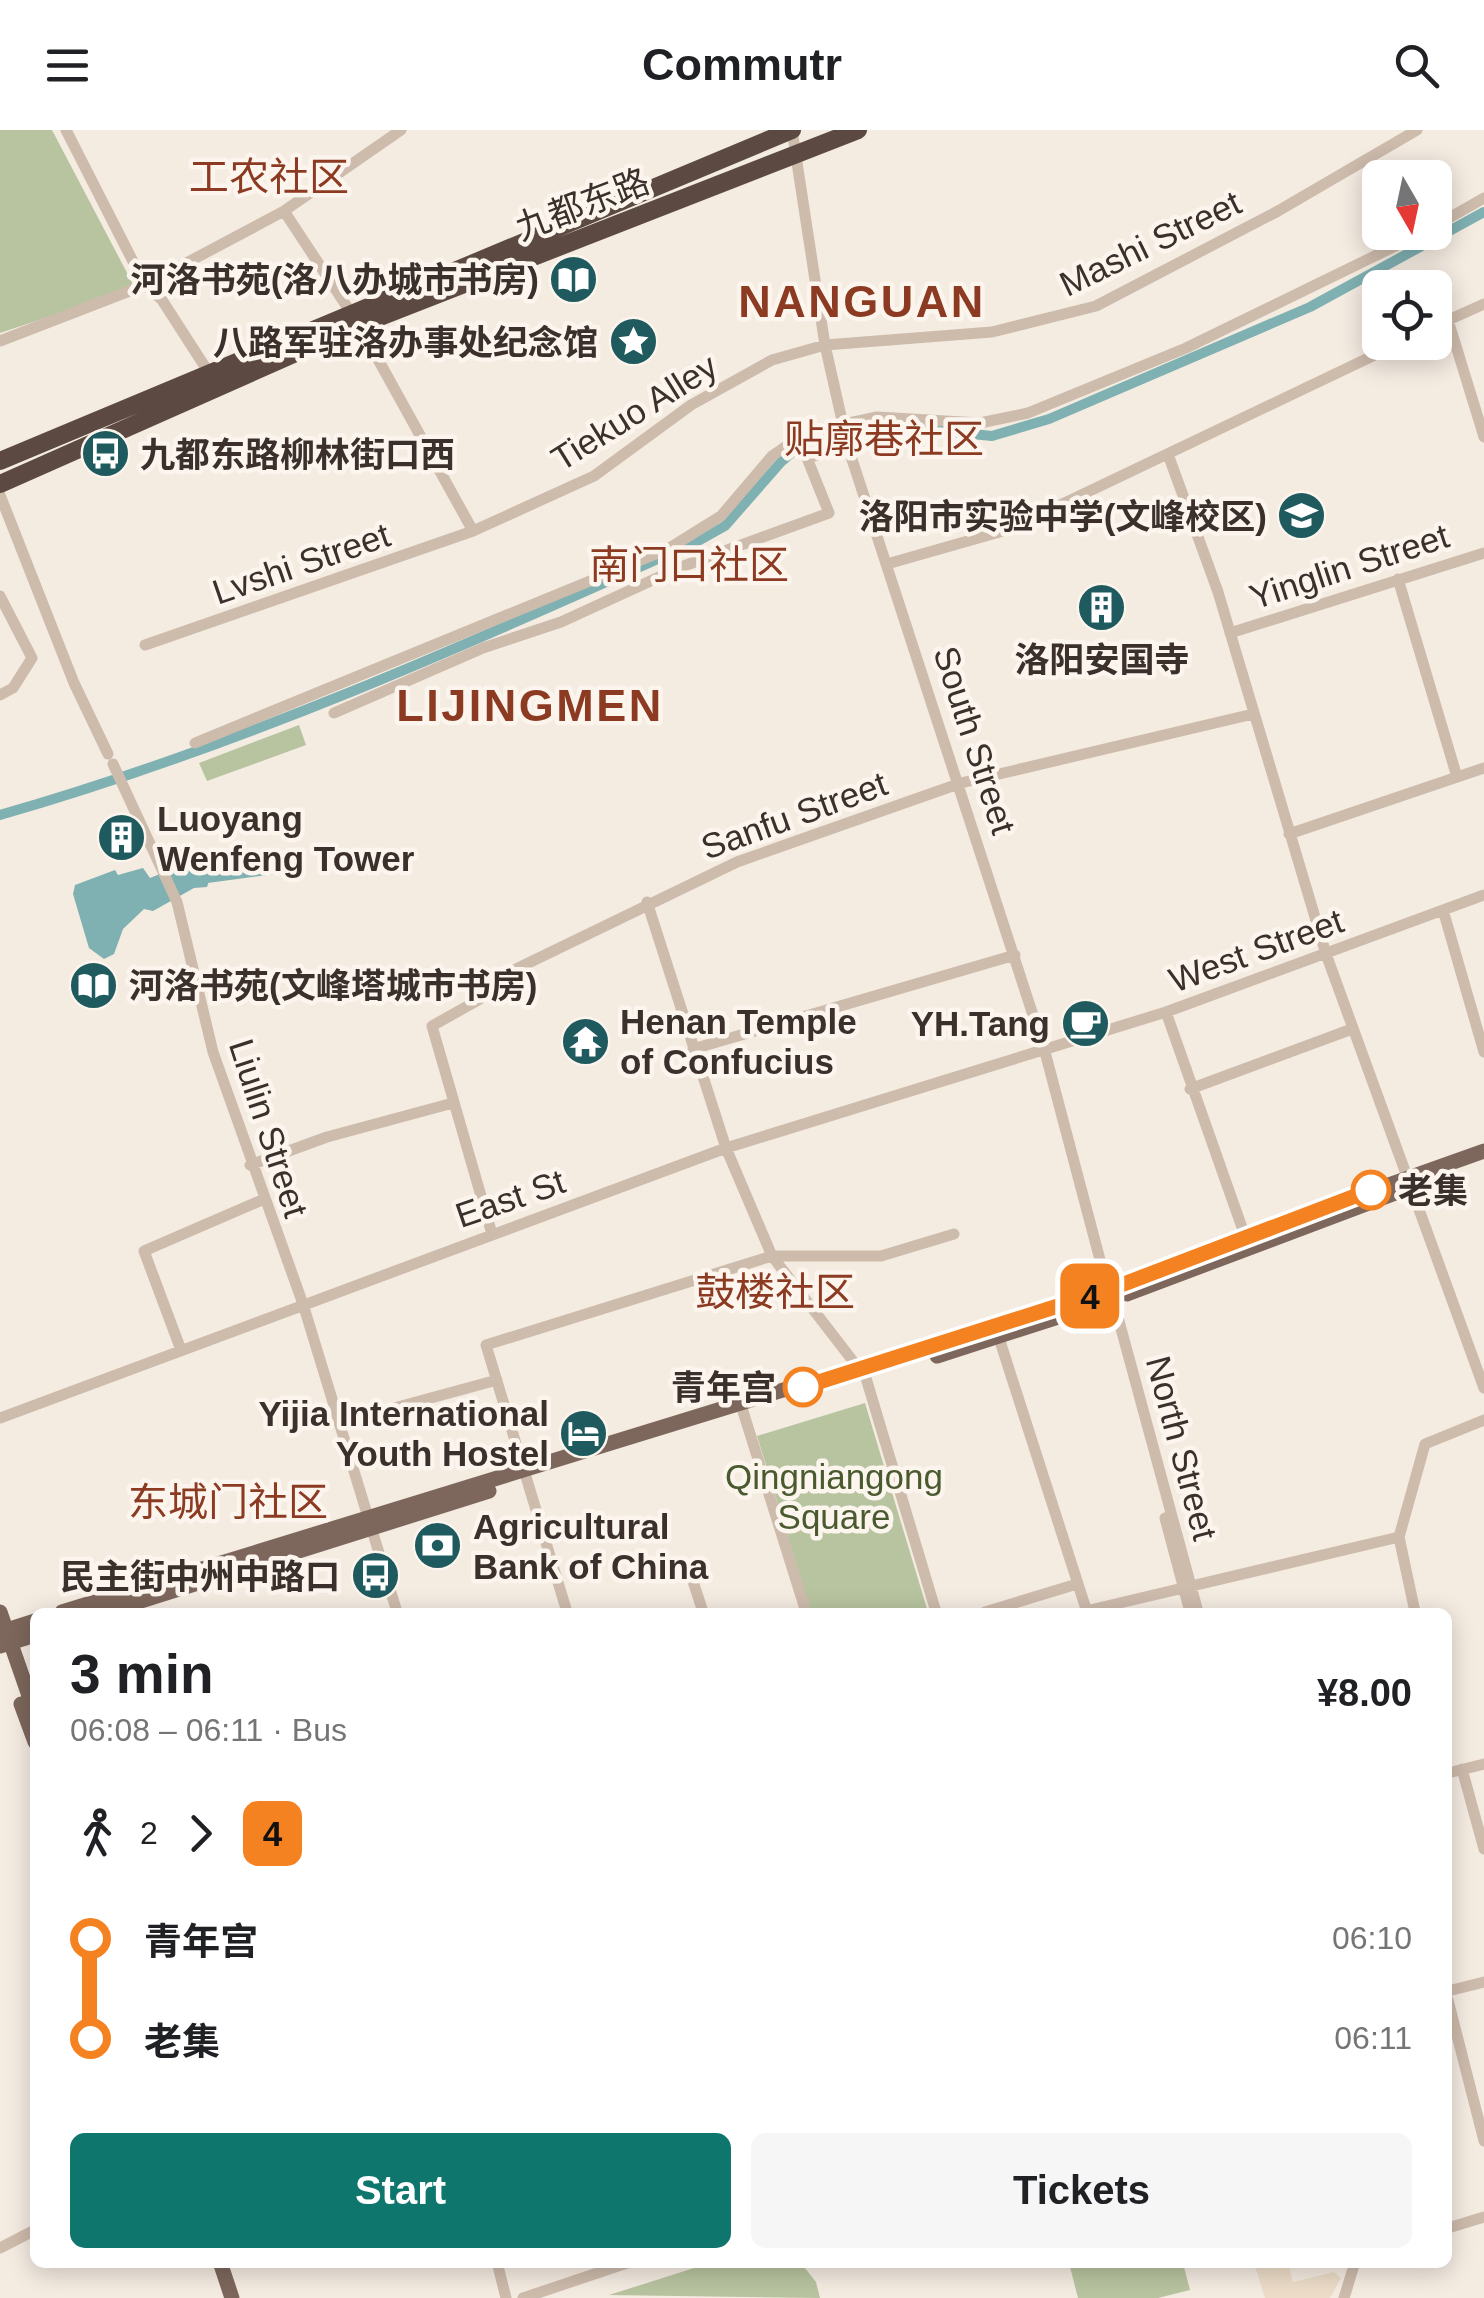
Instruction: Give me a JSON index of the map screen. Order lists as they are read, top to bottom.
{
  "streets": {
    "highway": ["九都东路"],
    "street": [
      "Mashi Street",
      "Tiekuo Alley",
      "Lvshi Street",
      "Yinglin Street",
      "South Street",
      "Sanfu Street",
      "West Street",
      "Liulin Street",
      "East St",
      "North Street"
    ]
  },
  "crossings": [
    ["九都东路", "South Street"],
    ["Mashi Street", "Tiekuo Alley"],
    ["Mashi Street", "South Street"],
    ["Tiekuo Alley", "Lvshi Street"],
    ["Tiekuo Alley", "South Street"],
    ["South Street", "Sanfu Street"],
    ["South Street", "West Street"],
    ["South Street", "East St"],
    ["South Street", "North Street"],
    ["West Street", "East St"],
    ["West Street", "North Street"],
    ["Liulin Street", "East St"],
    ["East St", "North Street"]
  ],
  "districts": [
    "工农社区",
    "NANGUAN",
    "贴廓巷社区",
    "南门口社区",
    "LIJINGMEN",
    "鼓楼社区",
    "东城门社区"
  ],
  "parks": ["Qingniangong Square"],
  "places": {
    "library": ["河洛书苑(洛八办城市书房)", "河洛书苑(文峰塔城市书房)"],
    "place": ["八路军驻洛办事处纪念馆"],
    "bus stop": ["九都东路柳林街口西", "民主街中州中路口"],
    "school or university": ["洛阳市实验中学(文峰校区)"],
    "building": ["洛阳安国寺", "Luoyang Wenfeng Tower"],
    "cafe": ["YH.Tang"],
    "temple": ["Henan Temple of Confucius"],
    "other": ["老集", "青年宫"],
    "hotel": ["Yijia International Youth Hostel"],
    "bank": ["Agricultural Bank of China"]
  },
  "lines": ["bus line 4"],
  "north": "bottom",
  "page": {
    "header": "Commutr",
    "on_map": "4",
    "heading": ["3 min", "06:08 – 06:11 · Bus", "¥8.00"],
    "legs": ["2", "4"],
    "list": [
      {
        "name": "青年宫",
        "value": "06:10"
      },
      {
        "name": "老集",
        "value": "06:11"
      }
    ],
    "buttons": ["Start", "Tickets"]
  }
}
